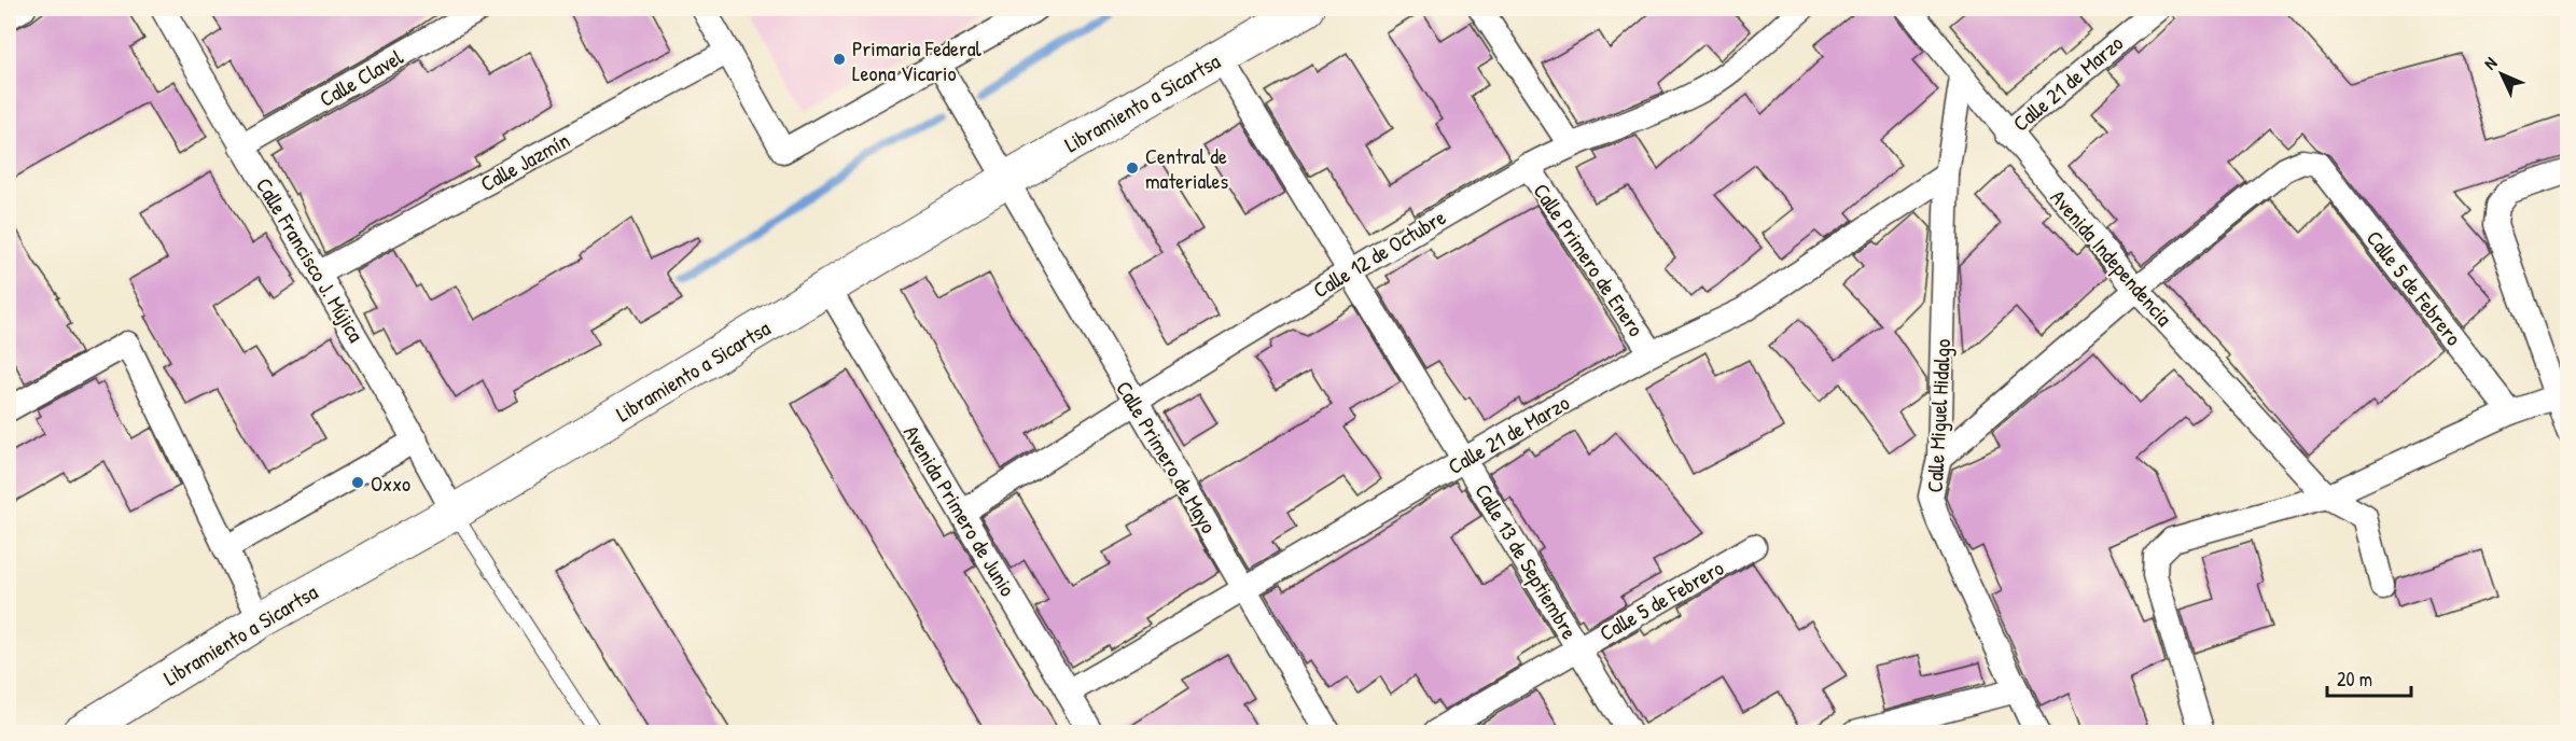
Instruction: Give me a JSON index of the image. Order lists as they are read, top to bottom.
{
  "streets": {
    "main road": ["Libramiento a Sicartsa"],
    "street": [
      "Calle Clavel",
      "Calle 21 de Marzo",
      "Calle Jazmín",
      "Calle 12 de Octubre",
      "Avenida Independencia",
      "Calle Francisco J. Mújica",
      "Calle Primero de Enero",
      "Calle 5 de Febrero",
      "Calle Miguel Hidalgo",
      "Calle Primero de Mayo",
      "Avenida Primero de Junio",
      "Calle 13 de Septiembre"
    ]
  },
  "crossings": [
    ["Calle Clavel", "Calle Francisco J. Mújica"],
    ["Calle 21 de Marzo", "Avenida Independencia"],
    ["Calle 21 de Marzo", "Calle Primero de Enero"],
    ["Calle 21 de Marzo", "Calle Miguel Hidalgo"],
    ["Calle 21 de Marzo", "Calle Primero de Mayo"],
    ["Calle 21 de Marzo", "Avenida Primero de Junio"],
    ["Calle 21 de Marzo", "Calle 13 de Septiembre"],
    ["Libramiento a Sicartsa", "Calle Francisco J. Mújica"],
    ["Libramiento a Sicartsa", "Calle Primero de Mayo"],
    ["Libramiento a Sicartsa", "Avenida Primero de Junio"],
    ["Libramiento a Sicartsa", "Calle 13 de Septiembre"],
    ["Calle Jazmín", "Calle Francisco J. Mújica"],
    ["Calle 12 de Octubre", "Calle Primero de Enero"],
    ["Calle 12 de Octubre", "Calle Primero de Mayo"],
    ["Calle 12 de Octubre", "Avenida Primero de Junio"],
    ["Calle 12 de Octubre", "Calle 13 de Septiembre"],
    ["Avenida Independencia", "Calle 5 de Febrero"],
    ["Avenida Independencia", "Calle Miguel Hidalgo"],
    ["Calle 5 de Febrero", "Calle 13 de Septiembre"]
  ],
  "places": ["Primaria Federal Leona Vicario", "Central de materiales", "Oxxo"],
  "scale_bar": "20 m",
  "north": "top left"
}
